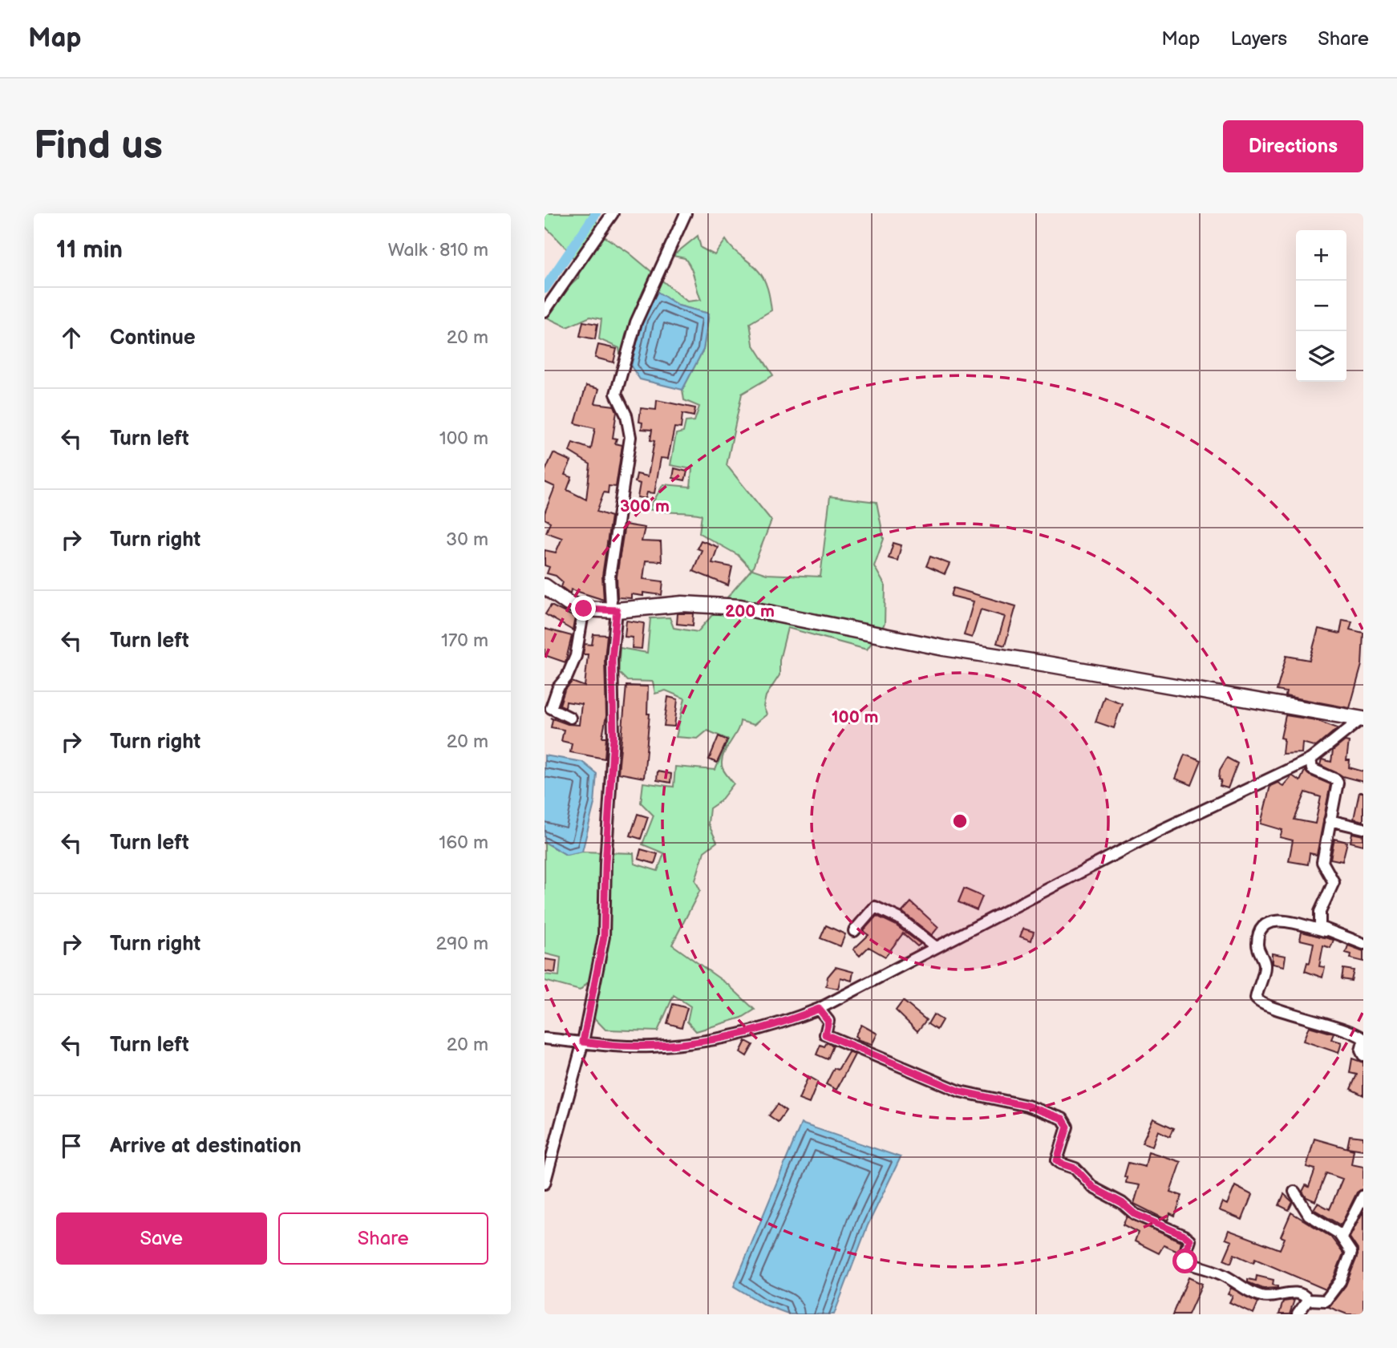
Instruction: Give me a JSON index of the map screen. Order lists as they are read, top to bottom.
{
  "page": {
    "header": "Map",
    "nav": ["Map", "Layers", "Share"],
    "buttons": [
      "Directions",
      ["Save", "Share"]
    ],
    "title": "Find us",
    "heading": ["11 min", "Walk · 810 m"],
    "map_buttons": ["+", "−"],
    "list": [
      ["Continue", "20 m"],
      ["Turn left", "100 m"],
      ["Turn right", "30 m"],
      ["Turn left", "170 m"],
      ["Turn right", "20 m"],
      ["Turn left", "160 m"],
      ["Turn right", "290 m"],
      ["Turn left", "20 m"],
      "Arrive at destination"
    ]
  },
  "rings": ["300 m", "200 m", "100 m"]
}
